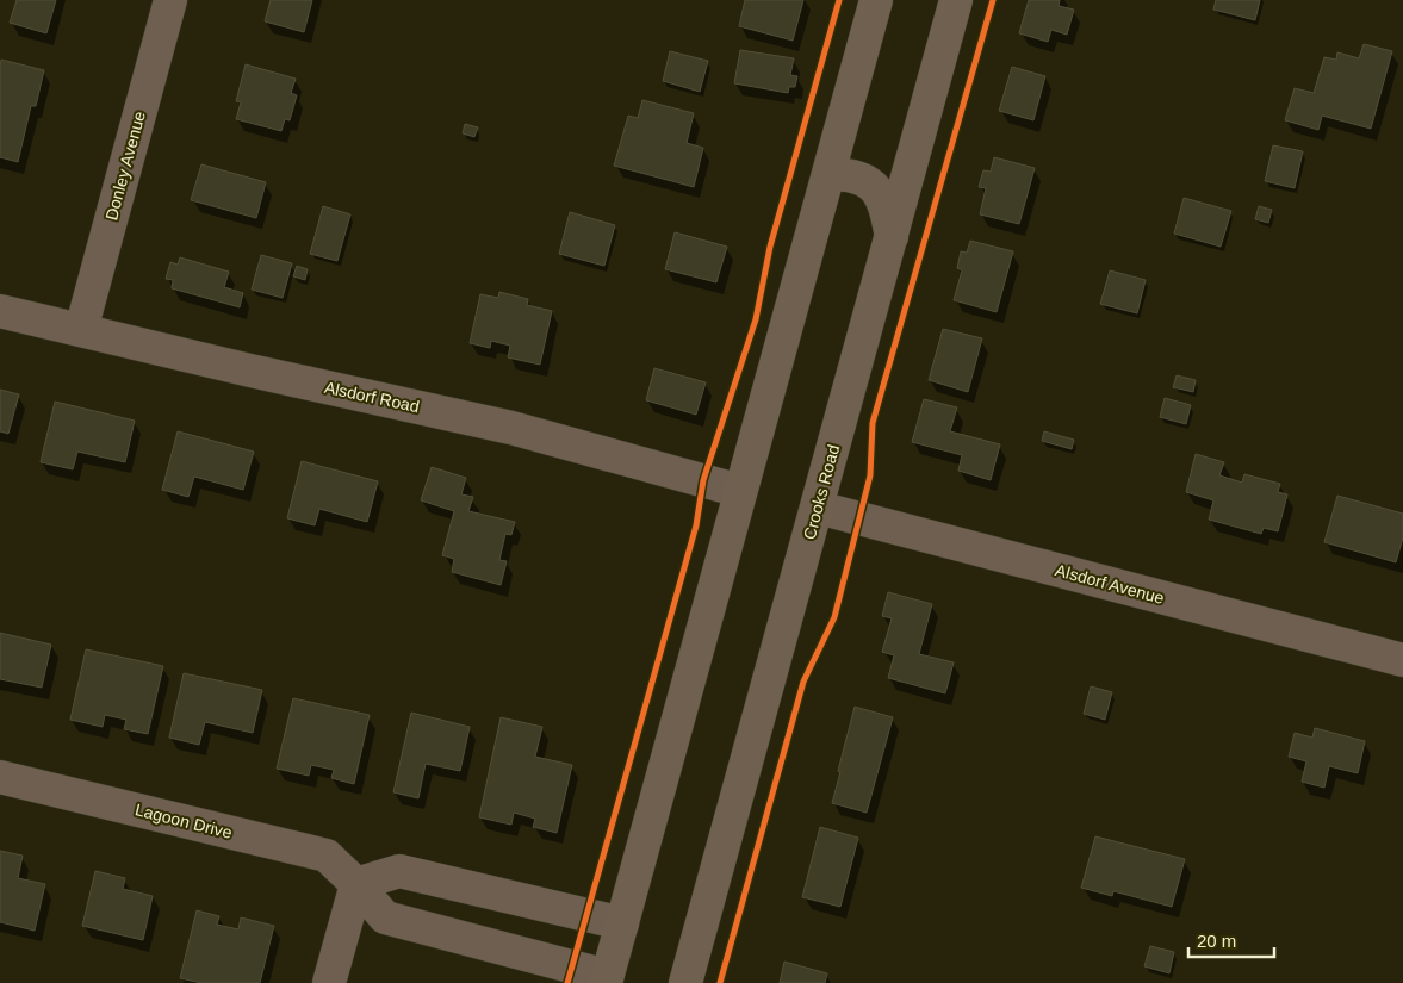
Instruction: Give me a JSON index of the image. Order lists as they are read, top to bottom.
{
  "streets": {
    "main road": ["Crooks Road"],
    "street": [
      "Donley Avenue",
      "Alsdorf Road",
      "Alsdorf Avenue",
      "Lagoon Drive"
    ]
  },
  "crossings": [
    ["Donley Avenue", "Alsdorf Road"],
    ["Crooks Road", "Alsdorf Avenue"]
  ],
  "scale_bar": "20 m"
}
